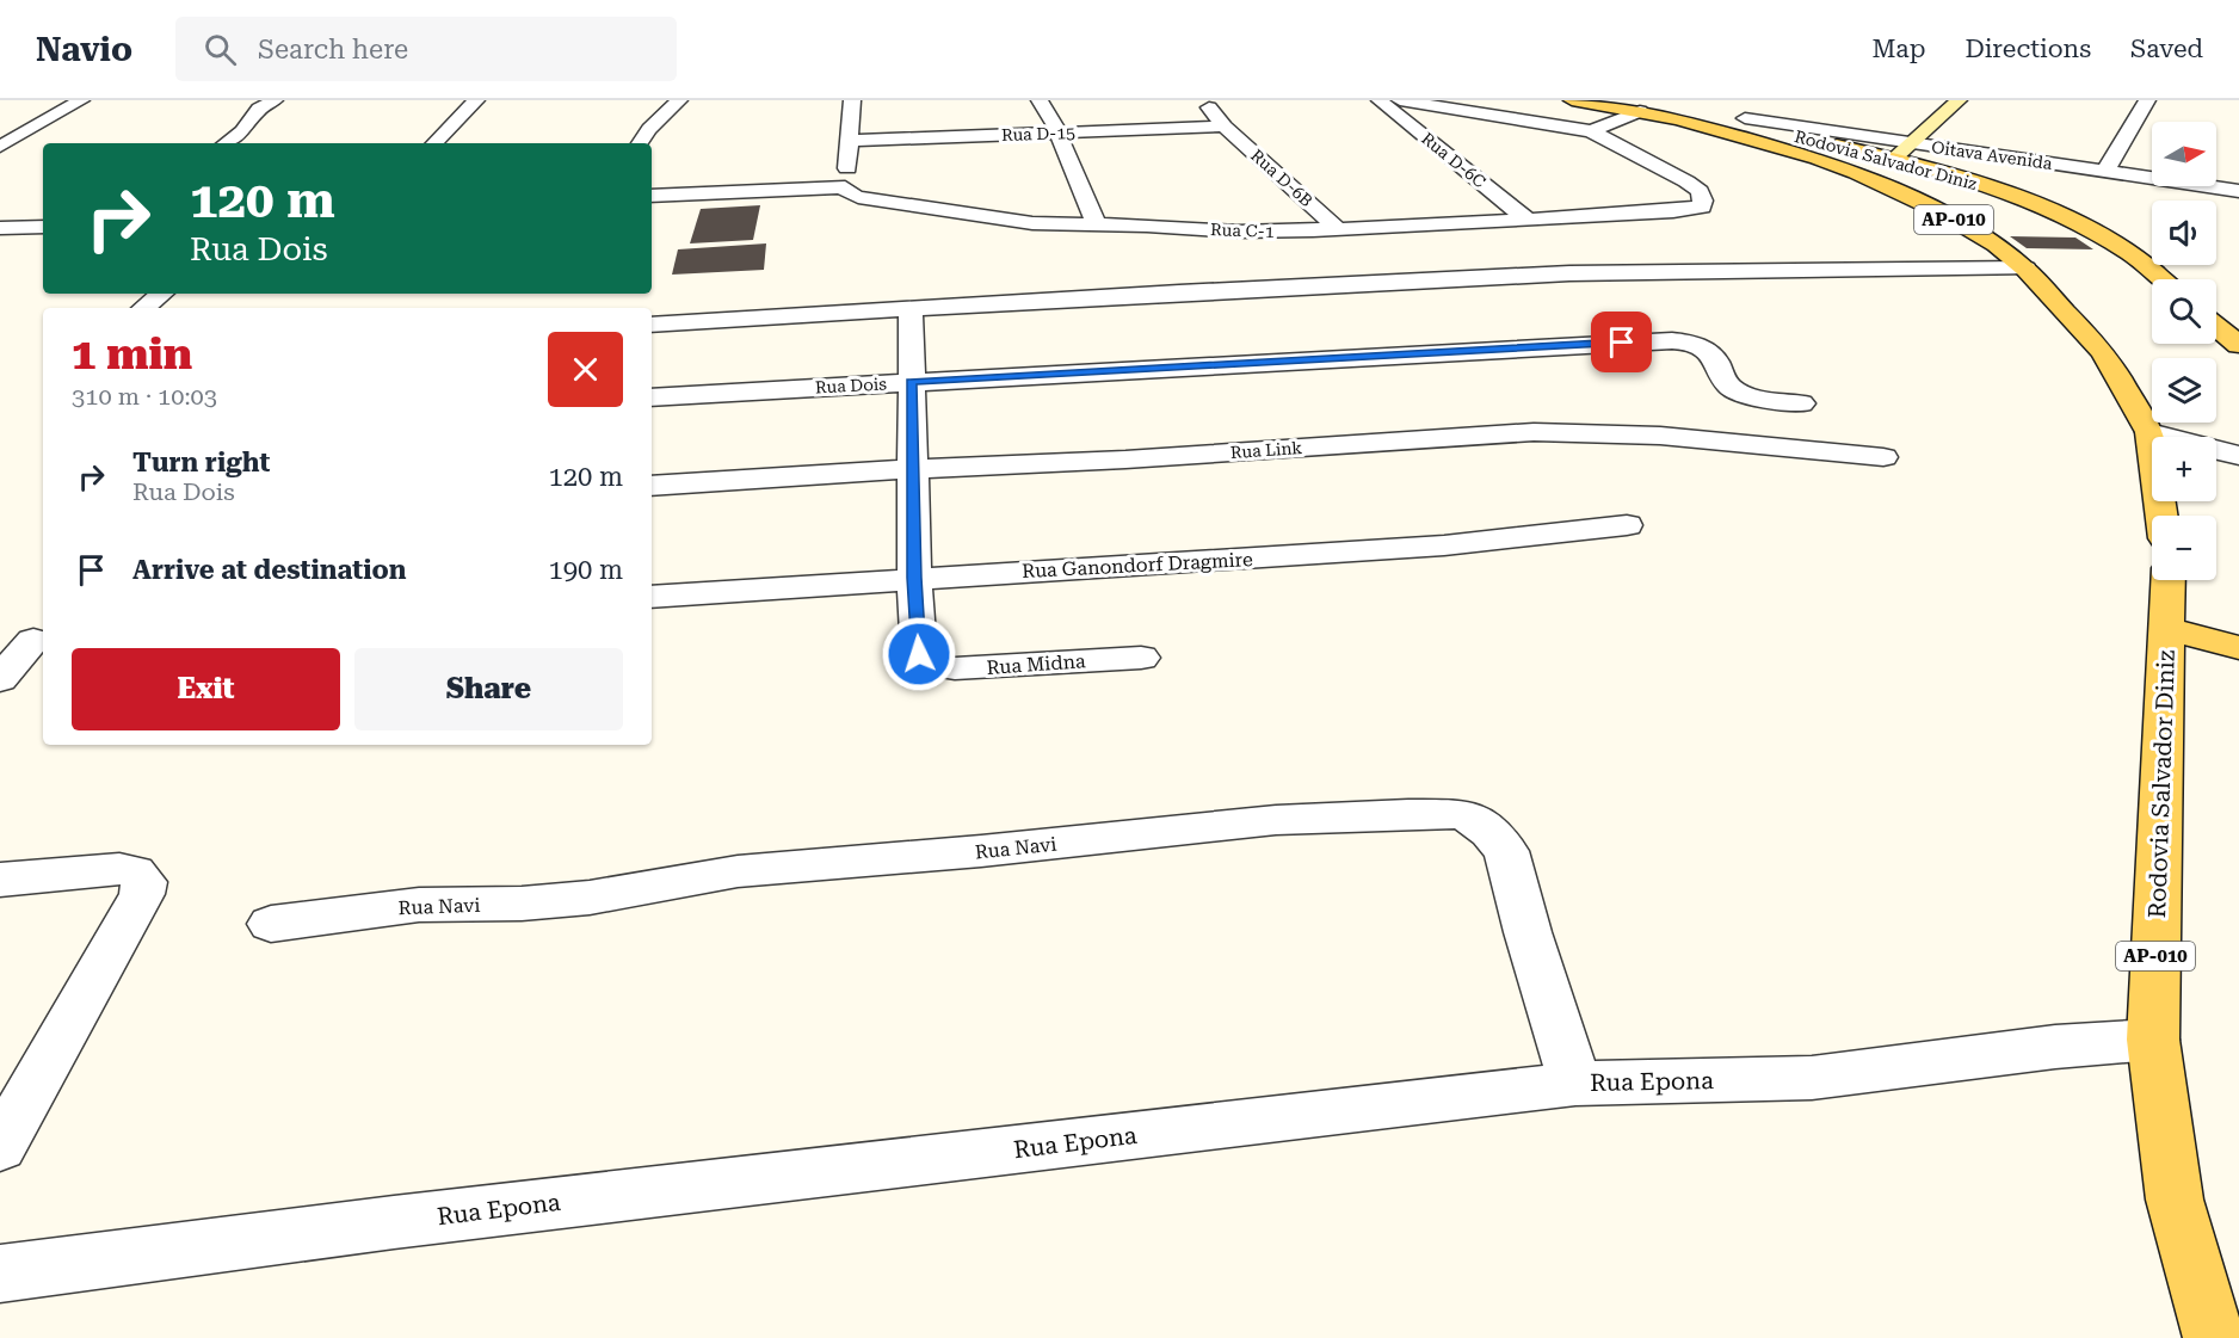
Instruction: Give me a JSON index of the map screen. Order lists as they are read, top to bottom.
{
  "streets": {
    "main road": ["Rodovia Salvador Diniz", "AP-010"],
    "street": [
      "Rua D-15",
      "Oitava Avenida",
      "Rua D-6C",
      "Rua D-6B",
      "Rua C-1",
      "Rua Dois",
      "Rua Link",
      "Rua Ganondorf Dragmire",
      "Rua Midna",
      "Rua Navi",
      "Rua Epona"
    ]
  },
  "crossings": [
    ["Rua D-15", "Rua D-6B"],
    ["Oitava Avenida", "Rodovia Salvador Diniz"],
    ["Rua D-6C", "Rua C-1"],
    ["Rodovia Salvador Diniz", "Rua Epona"],
    ["Rua D-6B", "Rua C-1"],
    ["Rua Ganondorf Dragmire", "Rua Midna"],
    ["Rua Navi", "Rua Epona"]
  ],
  "north": "right",
  "page": {
    "header": "Navio",
    "search": "Search here",
    "nav": ["Map", "Directions", "Saved"],
    "map_buttons": ["+", "−"],
    "turn": ["120 m", "Rua Dois"],
    "heading": ["1 min", "310 m · 10:03"],
    "list": [
      {
        "name": "Turn right",
        "note": "Rua Dois",
        "value": "120 m"
      },
      {
        "name": "Arrive at destination",
        "value": "190 m"
      }
    ],
    "buttons": ["Exit", "Share"]
  }
}
